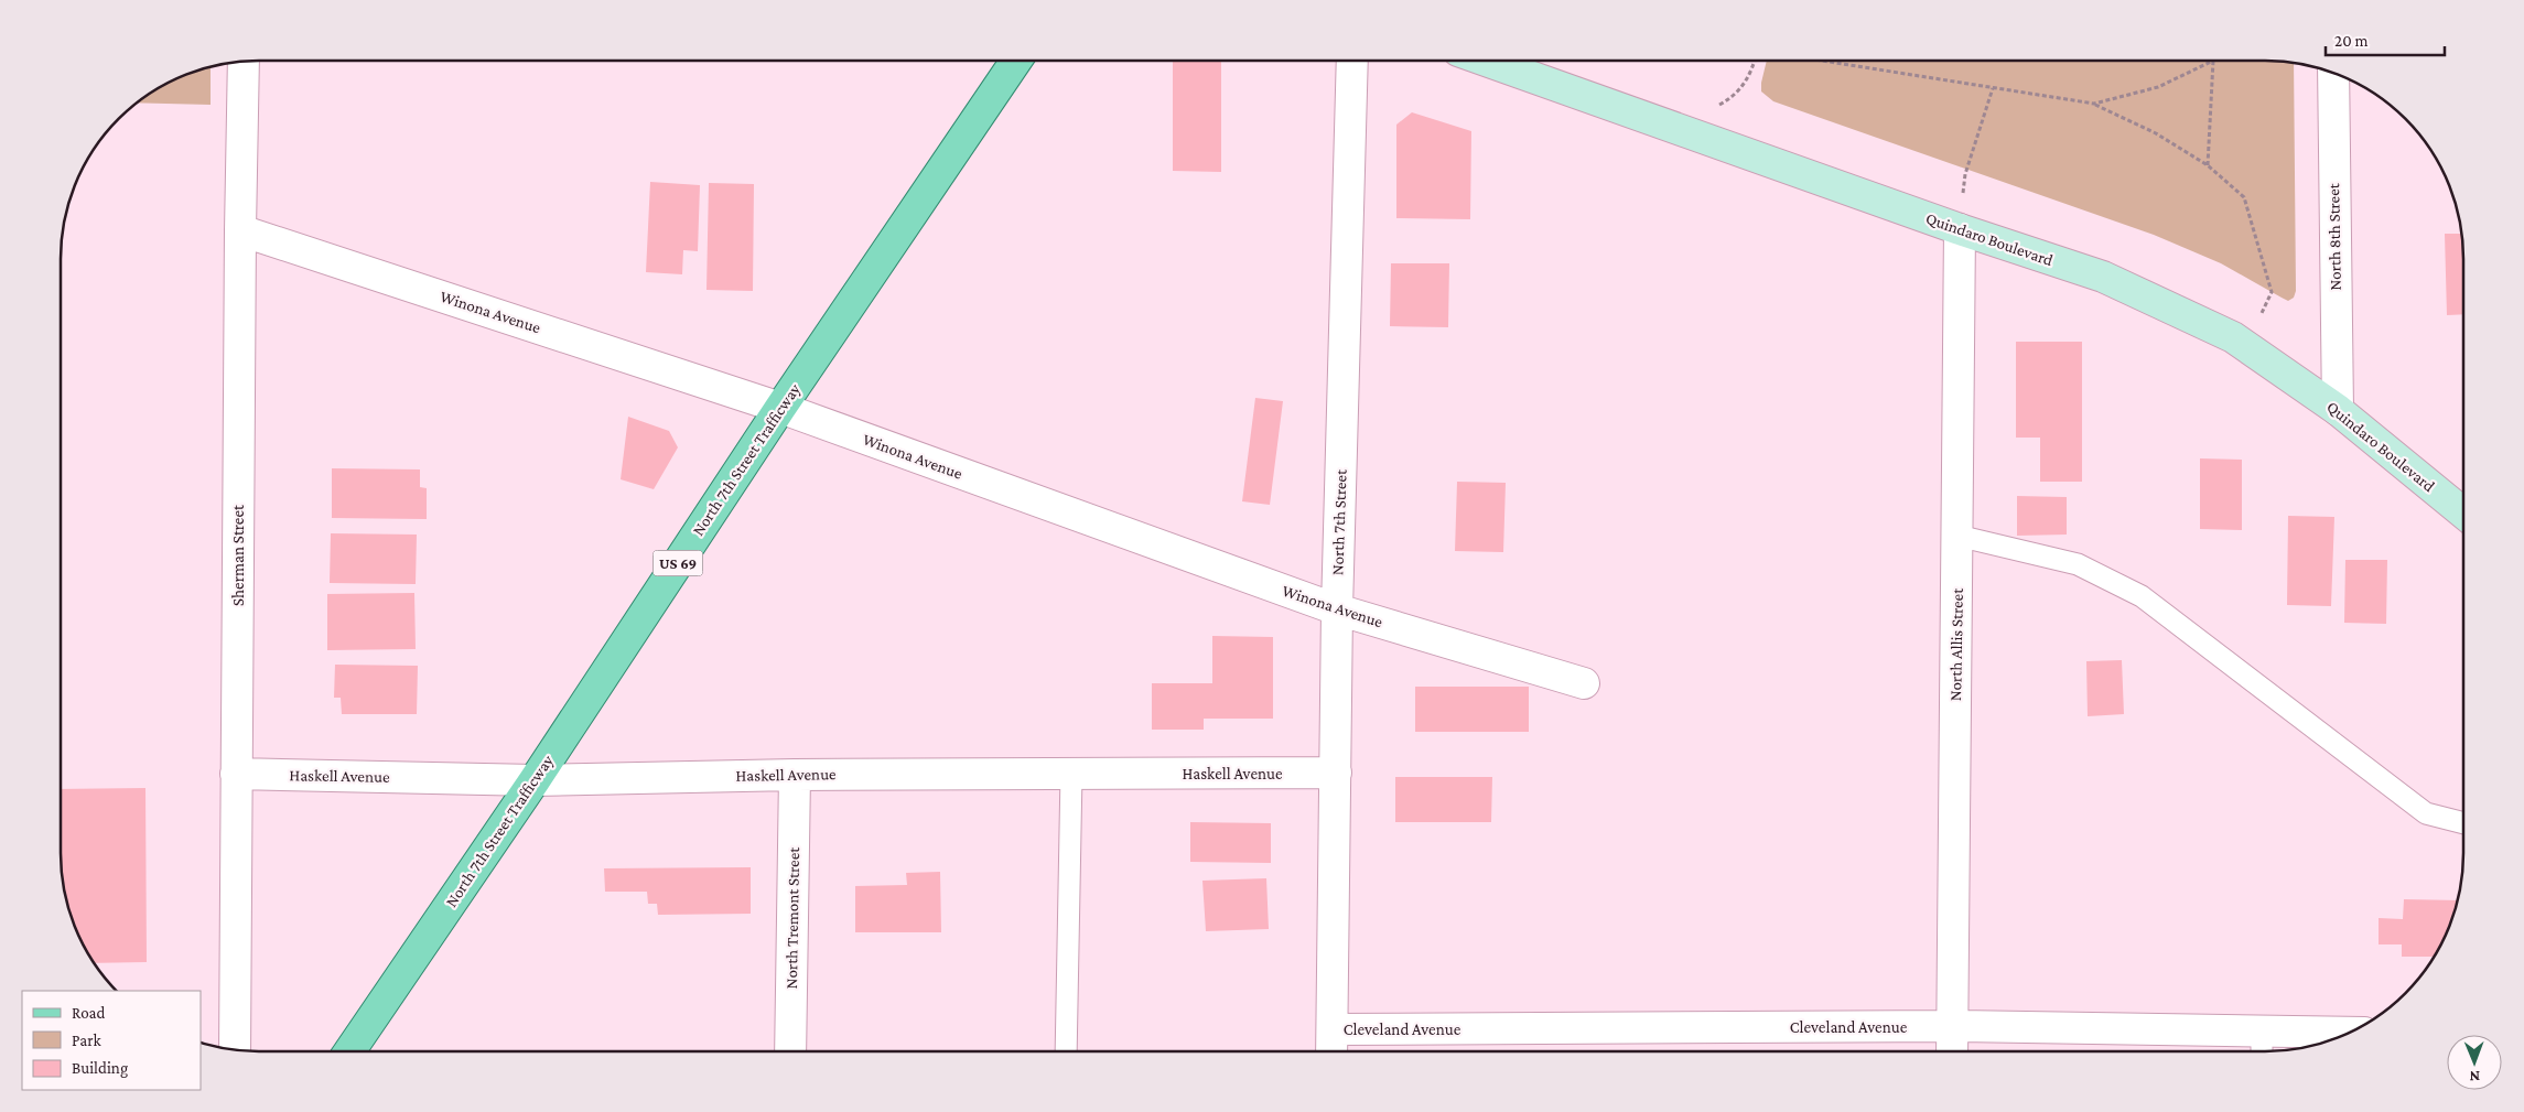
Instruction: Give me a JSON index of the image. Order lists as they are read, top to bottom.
{
  "streets": {
    "main road": ["Quindaro Boulevard", "North 7th Street Trafficway", "US 69"],
    "street": [
      "North 8th Street",
      "Winona Avenue",
      "North 7th Street",
      "Sherman Street",
      "North Allis Street",
      "Haskell Avenue",
      "North Tremont Street",
      "Cleveland Avenue"
    ]
  },
  "crossings": [
    ["North 8th Street", "Quindaro Boulevard"],
    ["Quindaro Boulevard", "North Allis Street"],
    ["Winona Avenue", "North 7th Street Trafficway"],
    ["Winona Avenue", "North 7th Street"],
    ["Winona Avenue", "Sherman Street"],
    ["North 7th Street Trafficway", "Haskell Avenue"],
    ["North 7th Street", "Haskell Avenue"],
    ["North 7th Street", "Cleveland Avenue"],
    ["Sherman Street", "Haskell Avenue"],
    ["North Allis Street", "Cleveland Avenue"],
    ["Haskell Avenue", "North Tremont Street"]
  ],
  "legend": ["Road", "Park", "Building"],
  "scale_bar": "20 m",
  "north": "bottom"
}
